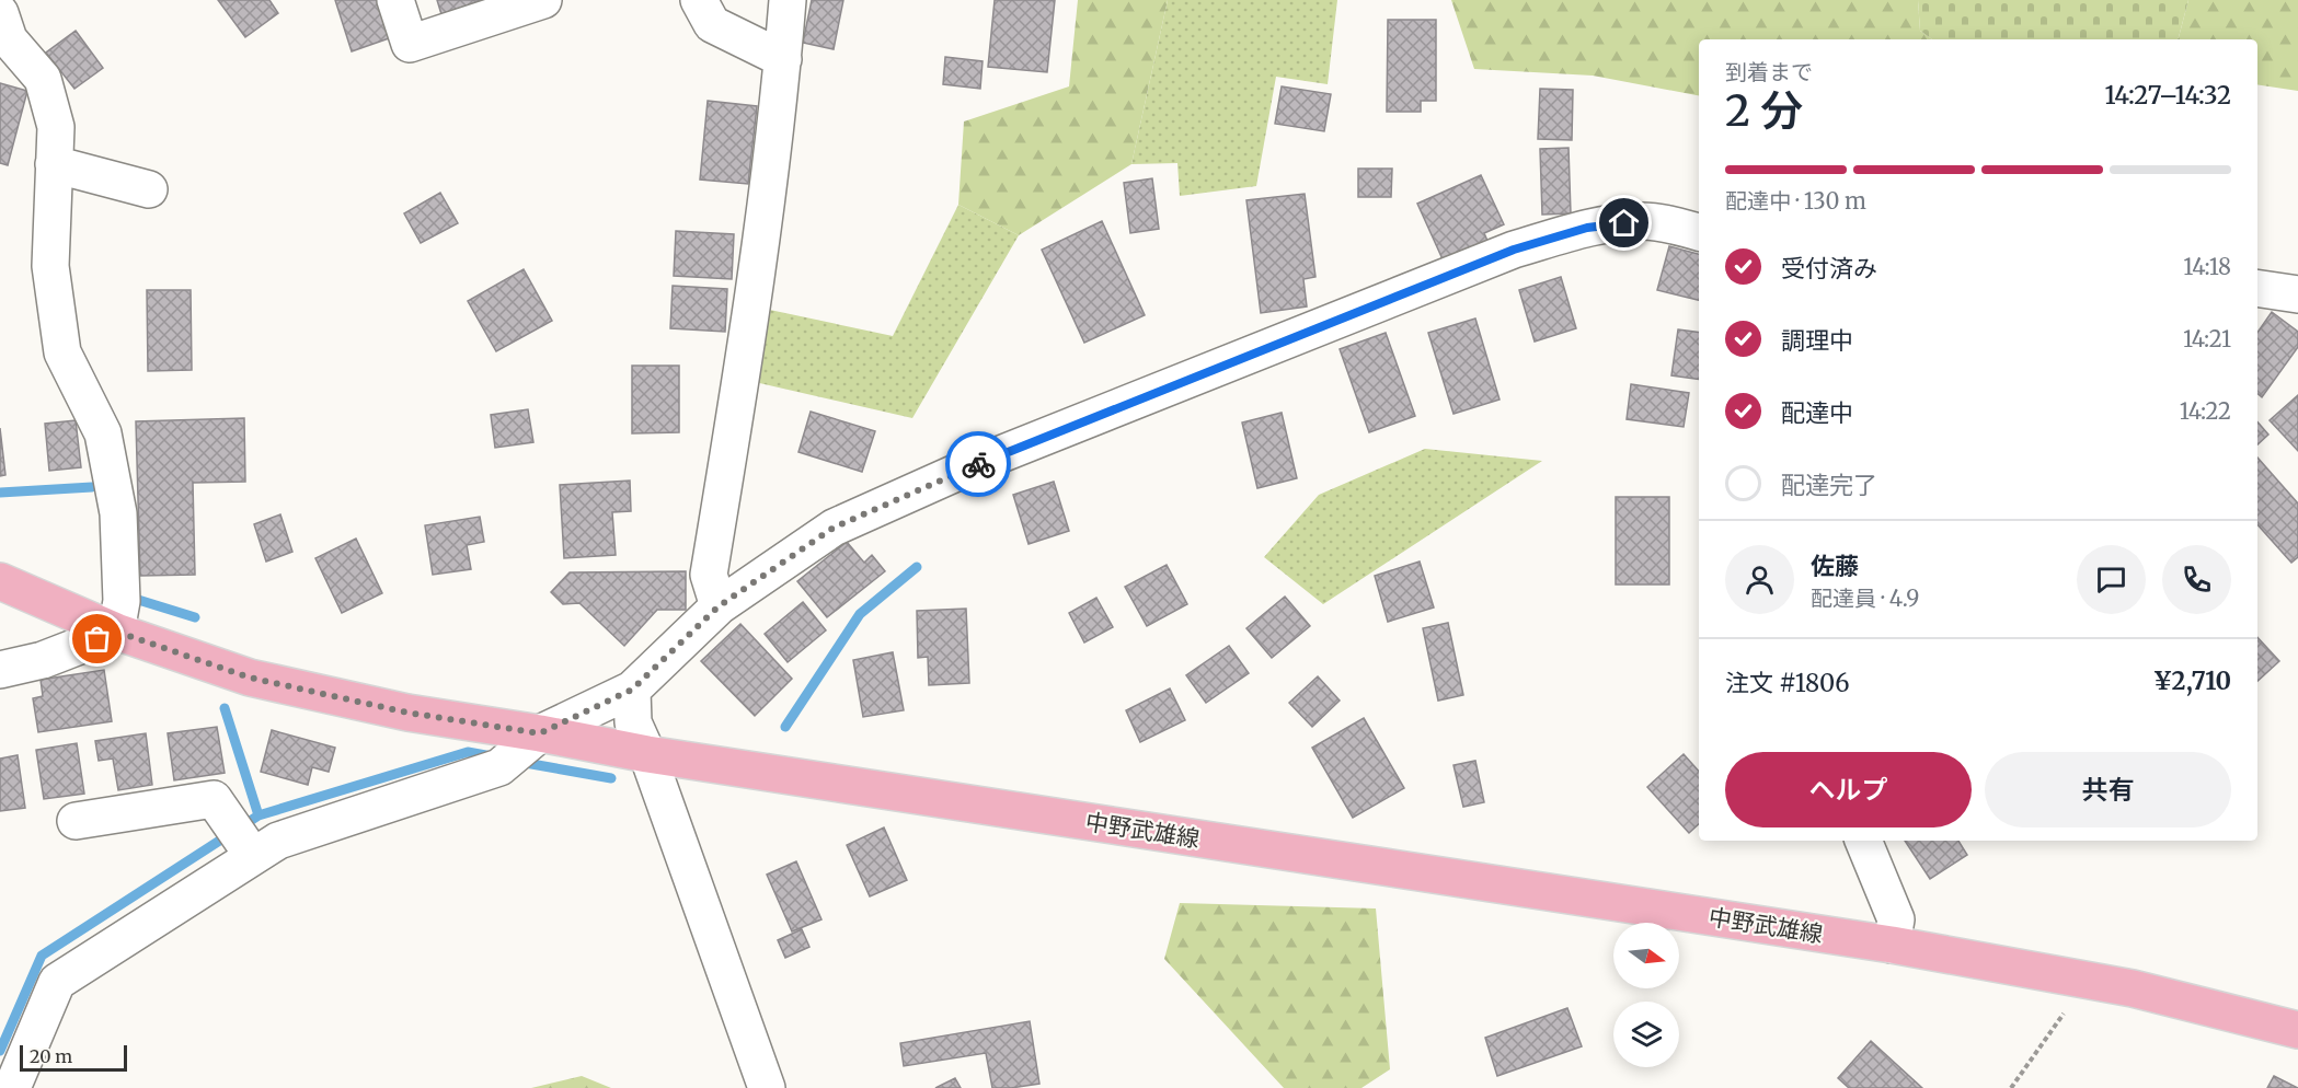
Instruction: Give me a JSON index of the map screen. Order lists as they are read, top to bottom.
{
  "streets": {
    "main road": ["中野武雄線"]
  },
  "scale_bar": "20 m",
  "north": "right",
  "page": {
    "heading": ["2 分", "到着まで", "14:27–14:32"],
    "panel": [
      "佐藤",
      "配達員 · 4.9",
      "注文 #1806",
      "¥2,710"
    ],
    "bar": "配達中 · 130 m",
    "list": [
      ["受付済み", "14:18"],
      ["調理中", "14:21"],
      ["配達中", "14:22"],
      "配達完了"
    ],
    "buttons": ["ヘルプ", "共有"],
    "scale": "20 m"
  }
}
